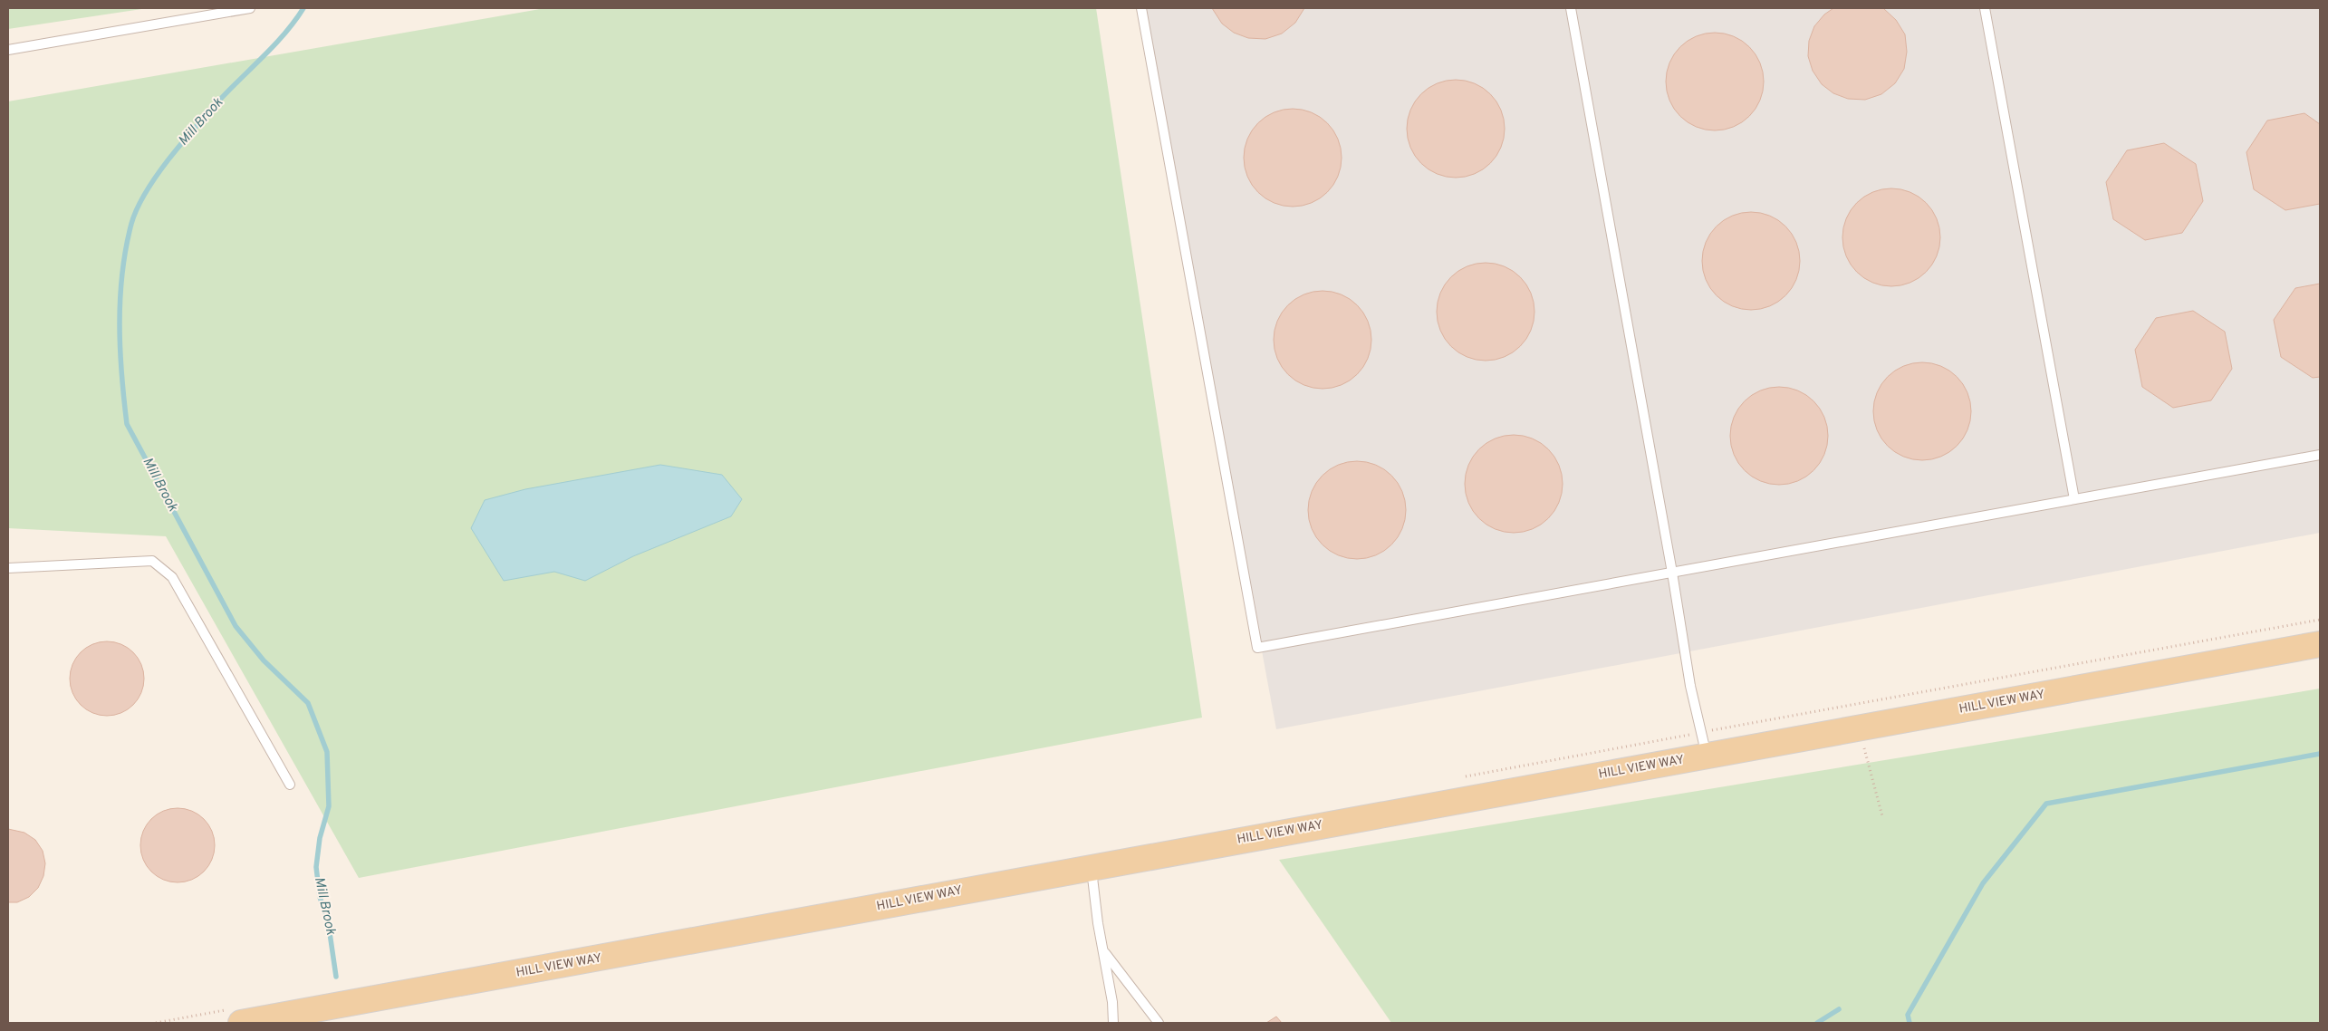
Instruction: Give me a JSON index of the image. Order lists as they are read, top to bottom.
{
  "streets": {
    "main road": ["HILL VIEW WAY"]
  },
  "water": ["Mill Brook"]
}
